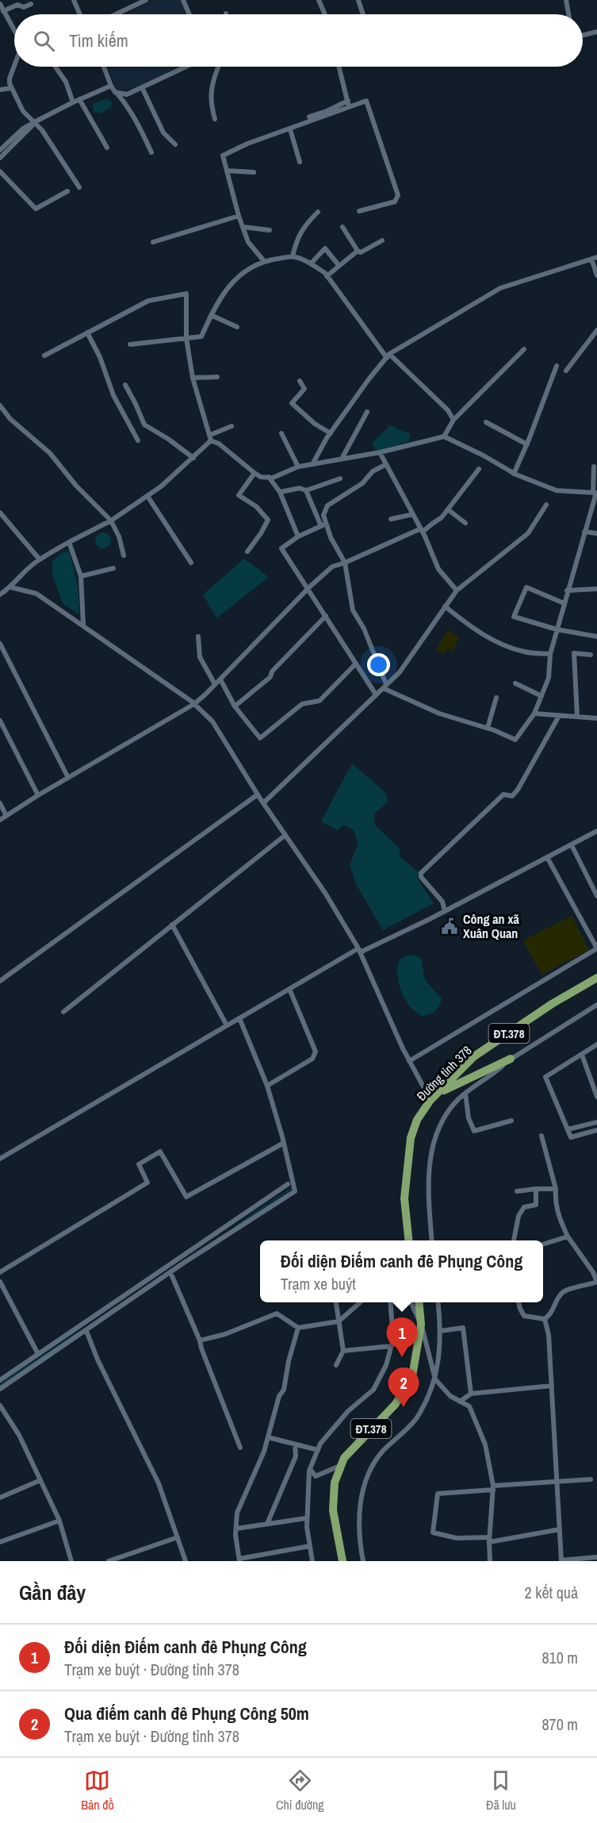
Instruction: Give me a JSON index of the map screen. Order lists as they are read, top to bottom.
{
  "streets": {
    "main road": ["ĐT.378", "Đường tỉnh 378"]
  },
  "places": {
    "public building": ["Công an xã Xuân Quan"]
  },
  "page": {
    "search": "Tìm kiếm",
    "popup": ["Đối diện Điếm canh đê Phụng Công", "Trạm xe buýt"],
    "pins": ["1", "2"],
    "heading": ["Gần đây", "2 kết quả"],
    "list": [
      {
        "mark": "1",
        "name": "Đối diện Điếm canh đê Phụng Công",
        "note": "Trạm xe buýt · Đường tỉnh 378",
        "value": "810 m"
      },
      {
        "mark": "2",
        "name": "Qua điếm canh đê Phụng Công 50m",
        "note": "Trạm xe buýt · Đường tỉnh 378",
        "value": "870 m"
      }
    ],
    "nav": ["Bản đồ", "Chỉ đường", "Đã lưu"]
  }
}
